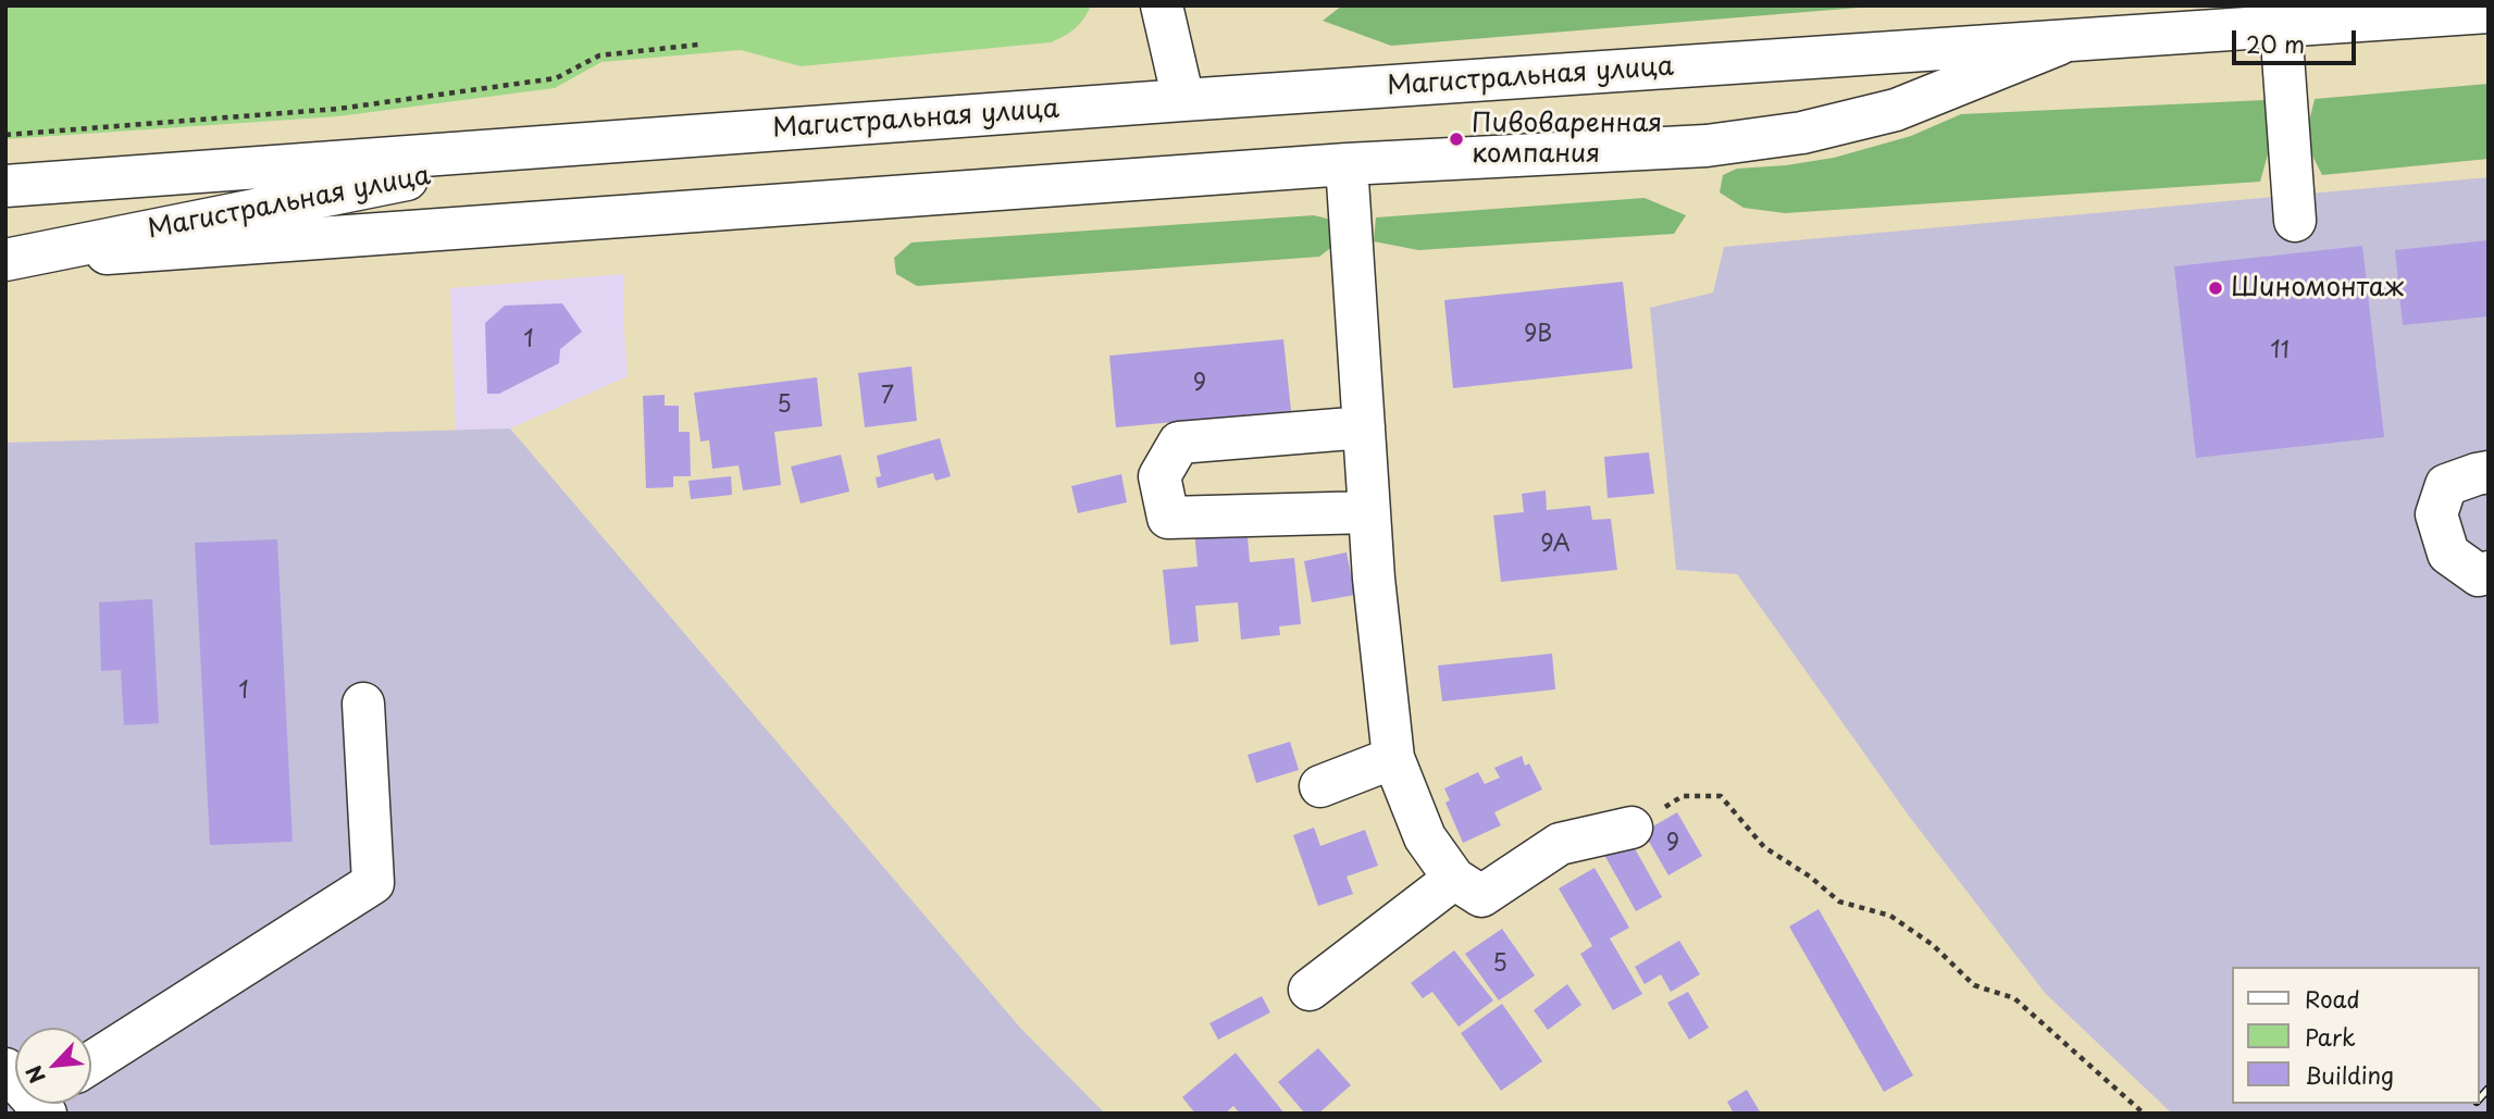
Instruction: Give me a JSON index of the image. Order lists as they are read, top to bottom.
{
  "streets": {
    "street": ["Магистральная улица"]
  },
  "places": ["Пивоваренная компания", "Шиномонтаж"],
  "house_numbers": [
    "9В",
    "1",
    "11",
    "9",
    "7",
    "5",
    "9А",
    "1",
    "9",
    "5"
  ],
  "legend": ["Road", "Park", "Building"],
  "scale_bar": "20 m",
  "north": "bottom left"
}
